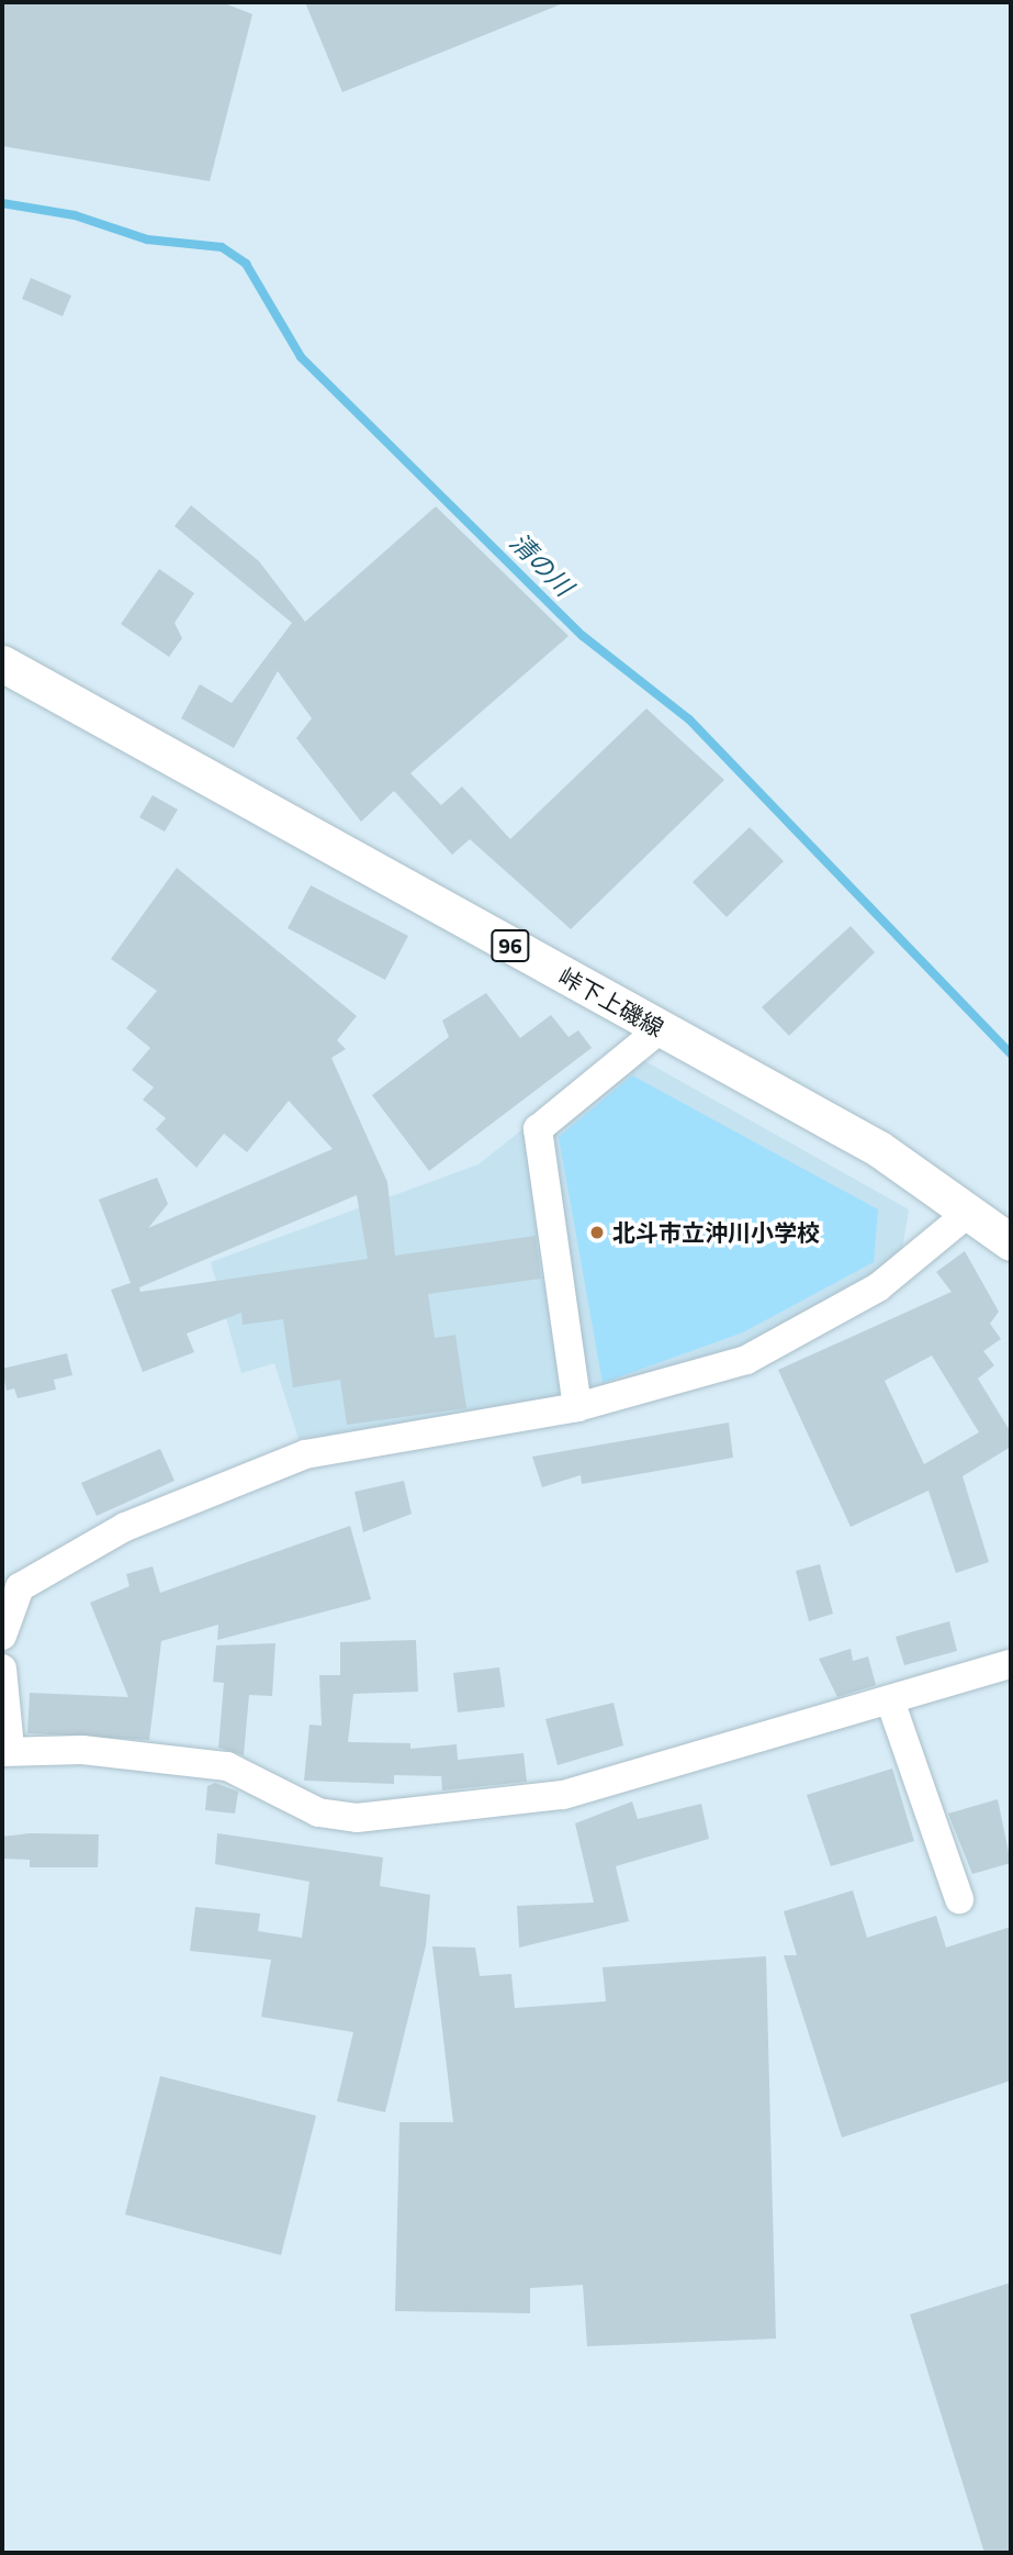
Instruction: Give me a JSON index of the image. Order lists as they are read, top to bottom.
{
  "streets": {
    "main road": ["96", "峠下上磯線"]
  },
  "water": ["清の川"],
  "places": ["北斗市立沖川小学校"]
}
